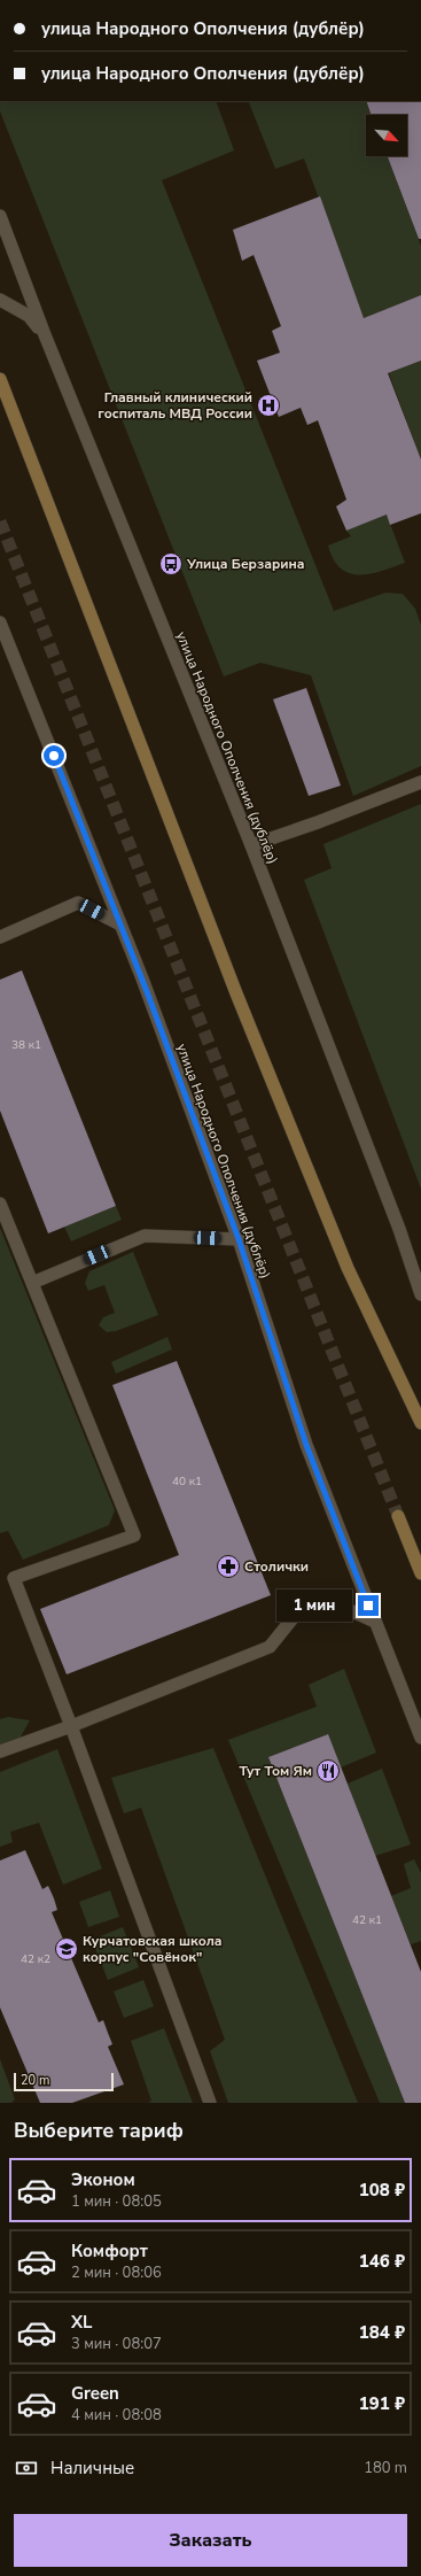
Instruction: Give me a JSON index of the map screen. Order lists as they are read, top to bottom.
{
  "streets": {
    "street": ["улица Народного Ополчения (дублёр)"]
  },
  "places": {
    "hospital": ["Главный клинический госпиталь МВД России"],
    "bus stop": ["Улица Берзарина"],
    "pharmacy": ["Столички"],
    "restaurant": ["Тут Том Ям"],
    "school or university": ["Курчатовская школа корпус \"Совёнок\""]
  },
  "house_numbers": [
    "38 к1",
    "40 к1",
    "42 к1",
    "42 к2"
  ],
  "scale_bar": "20 m",
  "north": "bottom right",
  "page": {
    "banner": ["улица Народного Ополчения (дублёр)", "улица Народного Ополчения (дублёр)"],
    "bubble": "1 мин",
    "scale": "20 m",
    "heading": "Выберите тариф",
    "list": [
      {
        "name": "Эконом",
        "note": "1 мин · 08:05",
        "value": "108 ₽"
      },
      {
        "name": "Комфорт",
        "note": "2 мин · 08:06",
        "value": "146 ₽"
      },
      {
        "name": "XL",
        "note": "3 мин · 08:07",
        "value": "184 ₽"
      },
      {
        "name": "Green",
        "note": "4 мин · 08:08",
        "value": "191 ₽"
      }
    ],
    "pay": ["Наличные", "180 m"],
    "buttons": "Заказать"
  }
}
